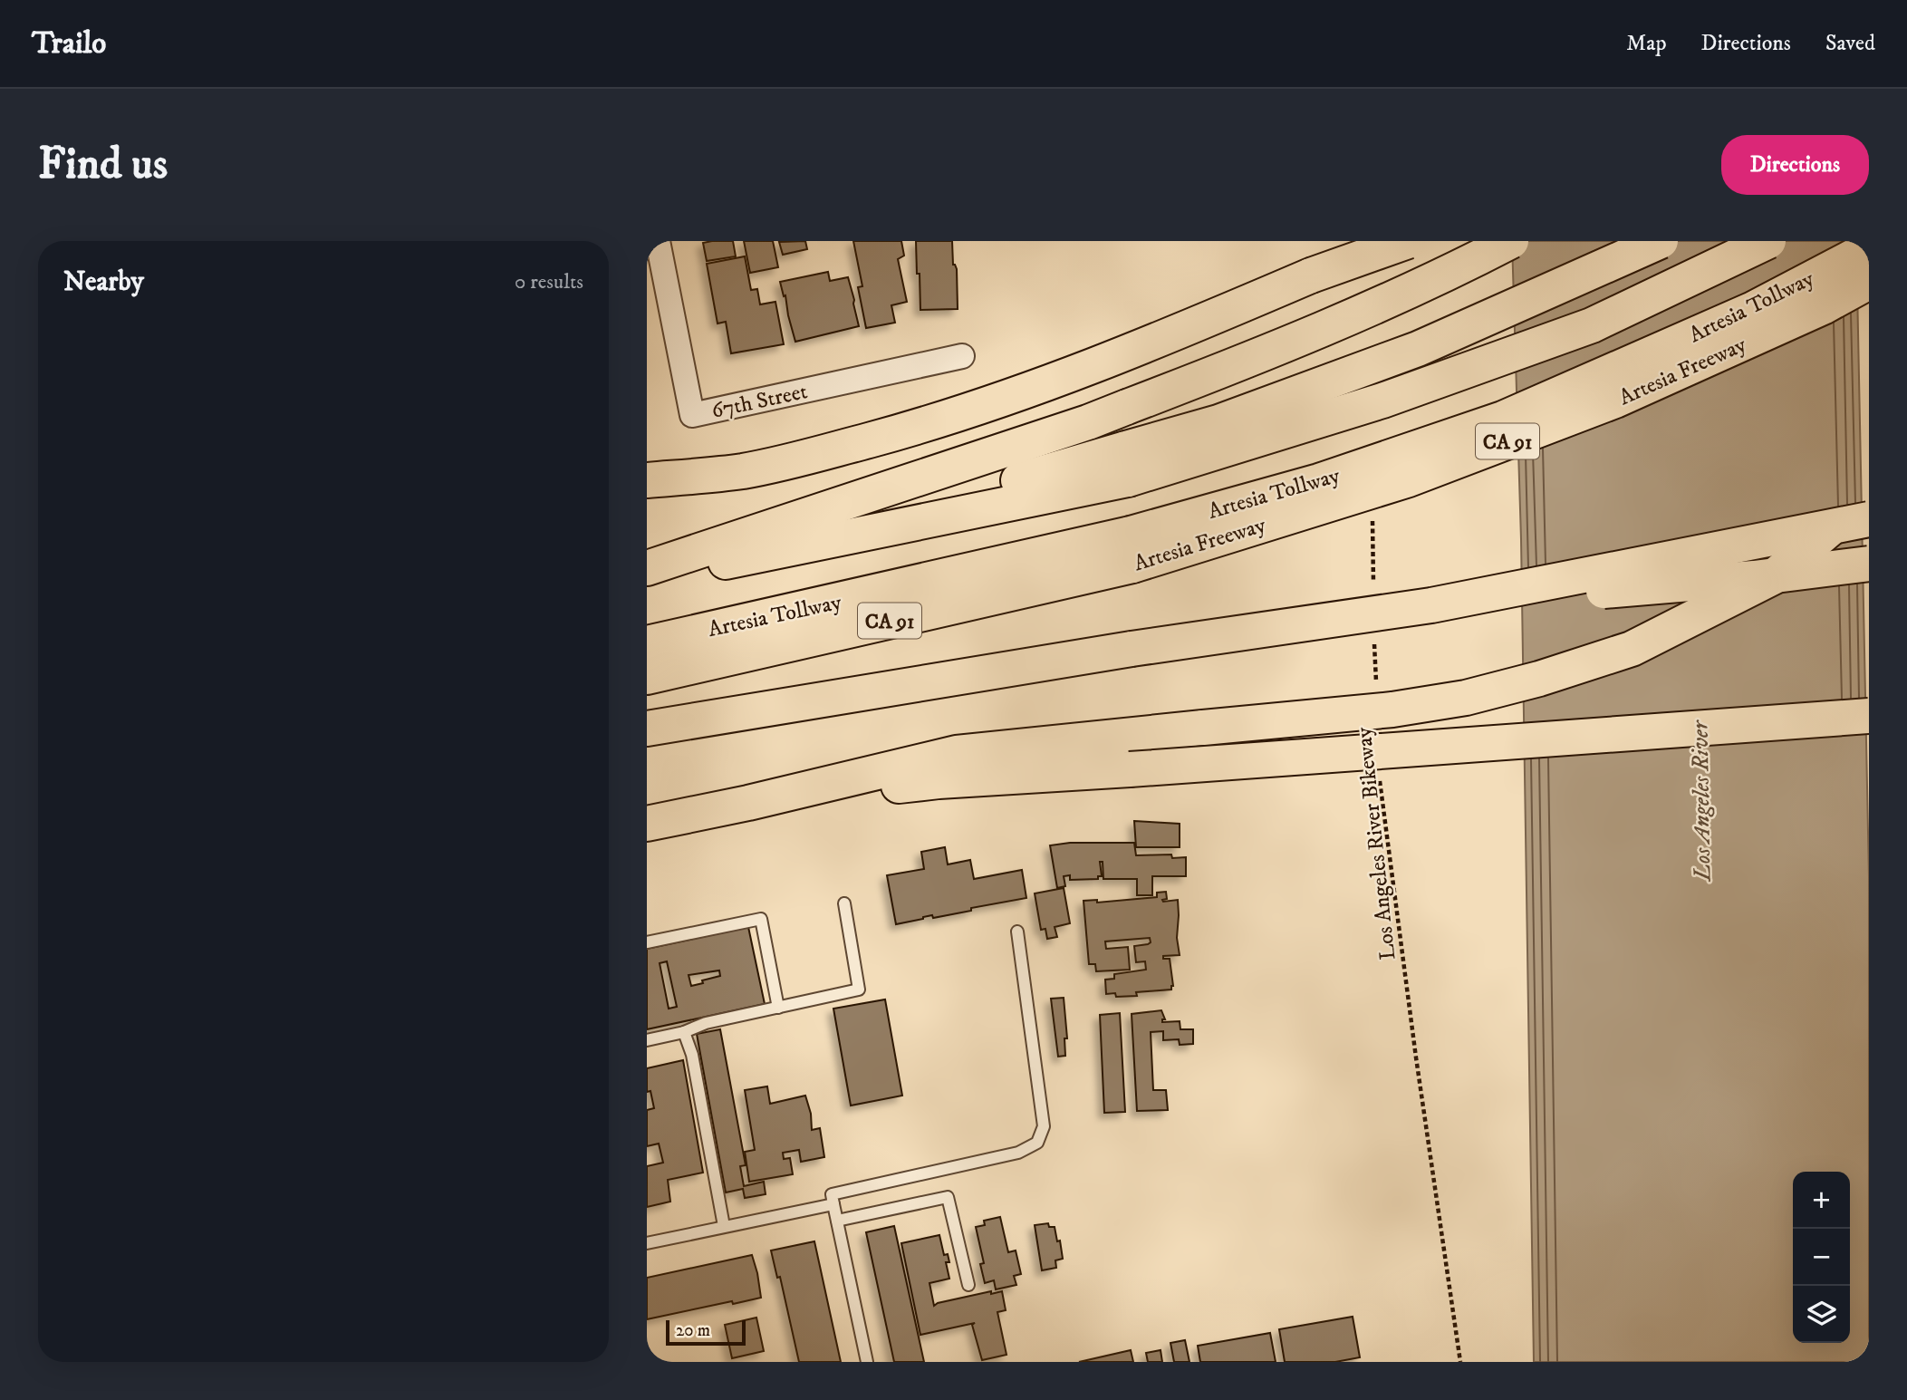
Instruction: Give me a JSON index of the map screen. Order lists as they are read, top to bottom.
{
  "streets": {
    "highway": ["Artesia Tollway", "Artesia Freeway", "CA 91"],
    "street": ["67th Street"],
    "path": ["Los Angeles River Bikeway"]
  },
  "crossings": [
    ["Artesia Tollway", "Artesia Freeway"]
  ],
  "water": ["Los Angeles River"],
  "scale_bar": "20 m",
  "page": {
    "header": "Trailo",
    "nav": ["Map", "Directions", "Saved"],
    "buttons": "Directions",
    "title": "Find us",
    "heading": ["Nearby", "0 results"],
    "map_buttons": ["+", "−"],
    "scale": "20 m"
  }
}
